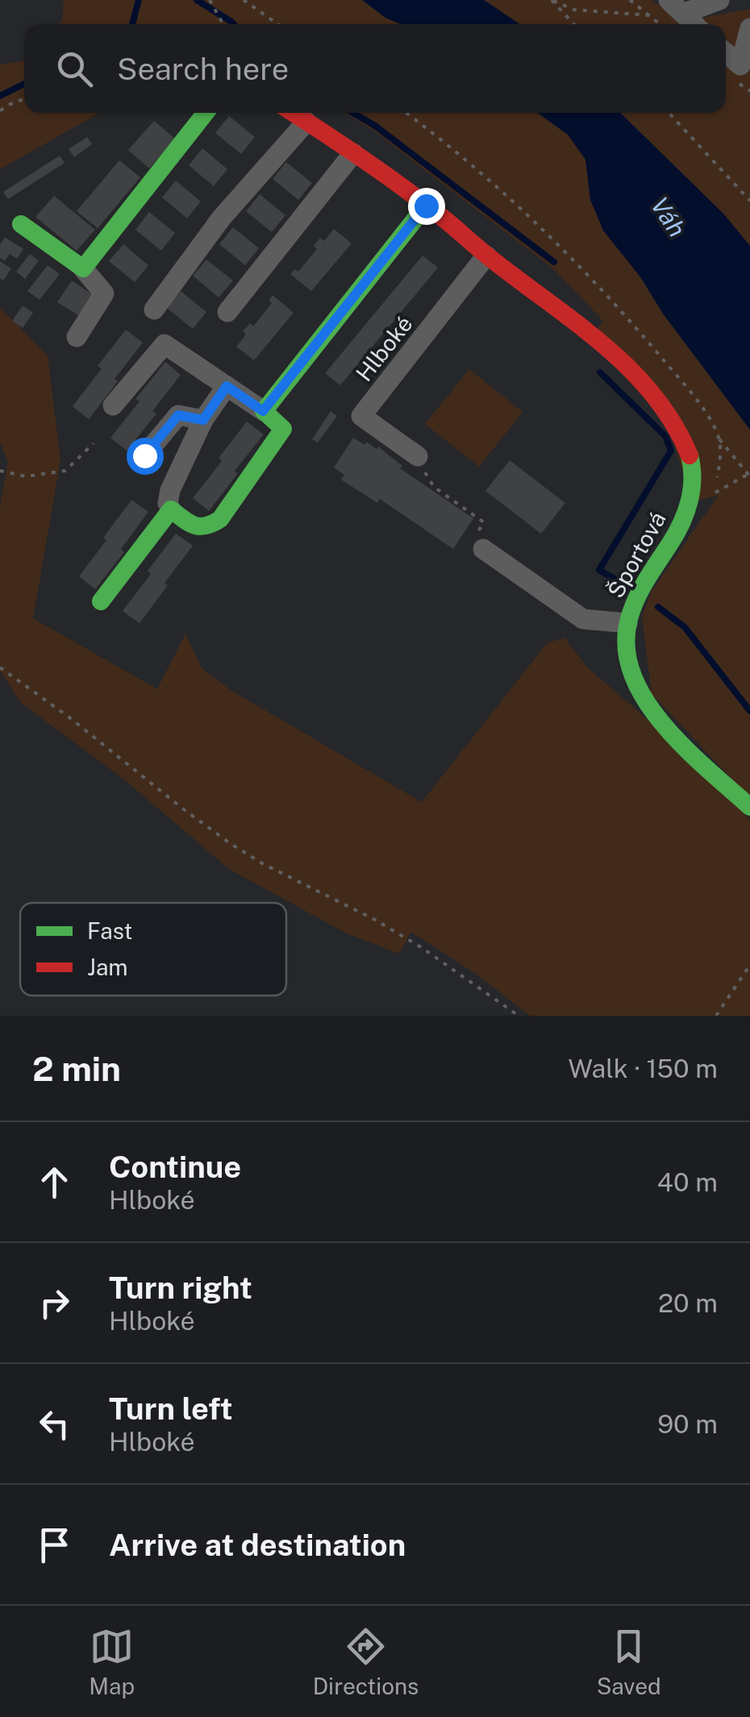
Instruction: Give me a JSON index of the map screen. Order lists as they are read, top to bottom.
{
  "streets": {
    "street": ["Hlboké", "Športová"]
  },
  "crossings": [
    ["Hlboké", "Športová"]
  ],
  "water": ["Váh"],
  "legend": ["Fast", "Jam"],
  "page": {
    "search": "Search here",
    "heading": ["2 min", "Walk · 150 m"],
    "list": [
      ["Continue", "Hlboké", "40 m"],
      ["Turn right", "Hlboké", "20 m"],
      ["Turn left", "Hlboké", "90 m"],
      "Arrive at destination"
    ],
    "nav": ["Map", "Directions", "Saved"]
  }
}
